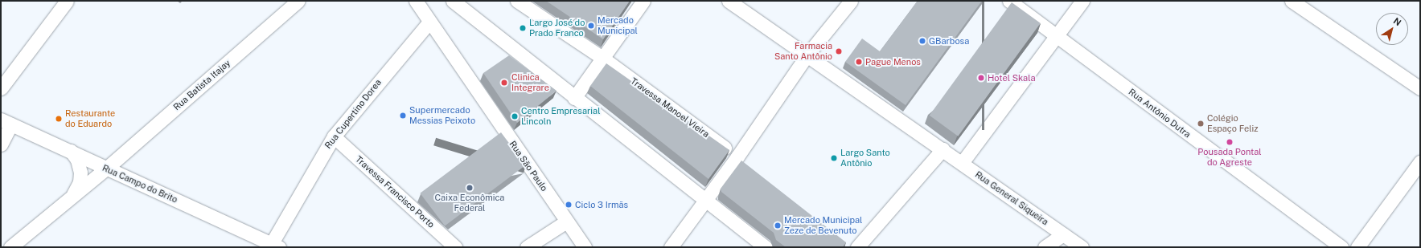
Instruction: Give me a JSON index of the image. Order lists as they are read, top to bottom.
{
  "streets": {
    "street": [
      "Rua Batista Itajay",
      "Travessa Manoel Vieira",
      "Rua Antônio Dutra",
      "Rua Cupertino Dorea",
      "Rua São Paulo",
      "Rua Campo do Brito",
      "Travessa Francisco Porto",
      "Rua General Siqueira"
    ]
  },
  "crossings": [
    ["Rua Batista Itajay", "Rua Campo do Brito"],
    ["Rua Cupertino Dorea", "Rua São Paulo"],
    ["Rua Cupertino Dorea", "Rua Campo do Brito"],
    ["Rua Cupertino Dorea", "Travessa Francisco Porto"]
  ],
  "places": [
    "Mercado Municipal",
    "Largo José do Prado Franco",
    "GBarbosa",
    "Farmacia Santo Antônio",
    "Pague Menos",
    "Hotel Skala",
    "Clinica Integrare",
    "Supermercado Messias Peixoto",
    "Centro Empresarial Lincoln",
    "Restaurante do Eduardo",
    "Colégio Espaço Feliz",
    "Pousada Pontal do Agreste",
    "Largo Santo Antônio",
    "Caixa Econômica Federal",
    "Ciclo 3 Irmãs",
    "Mercado Municipal Zeze de Bevenuto"
  ],
  "north": "top right"
}
